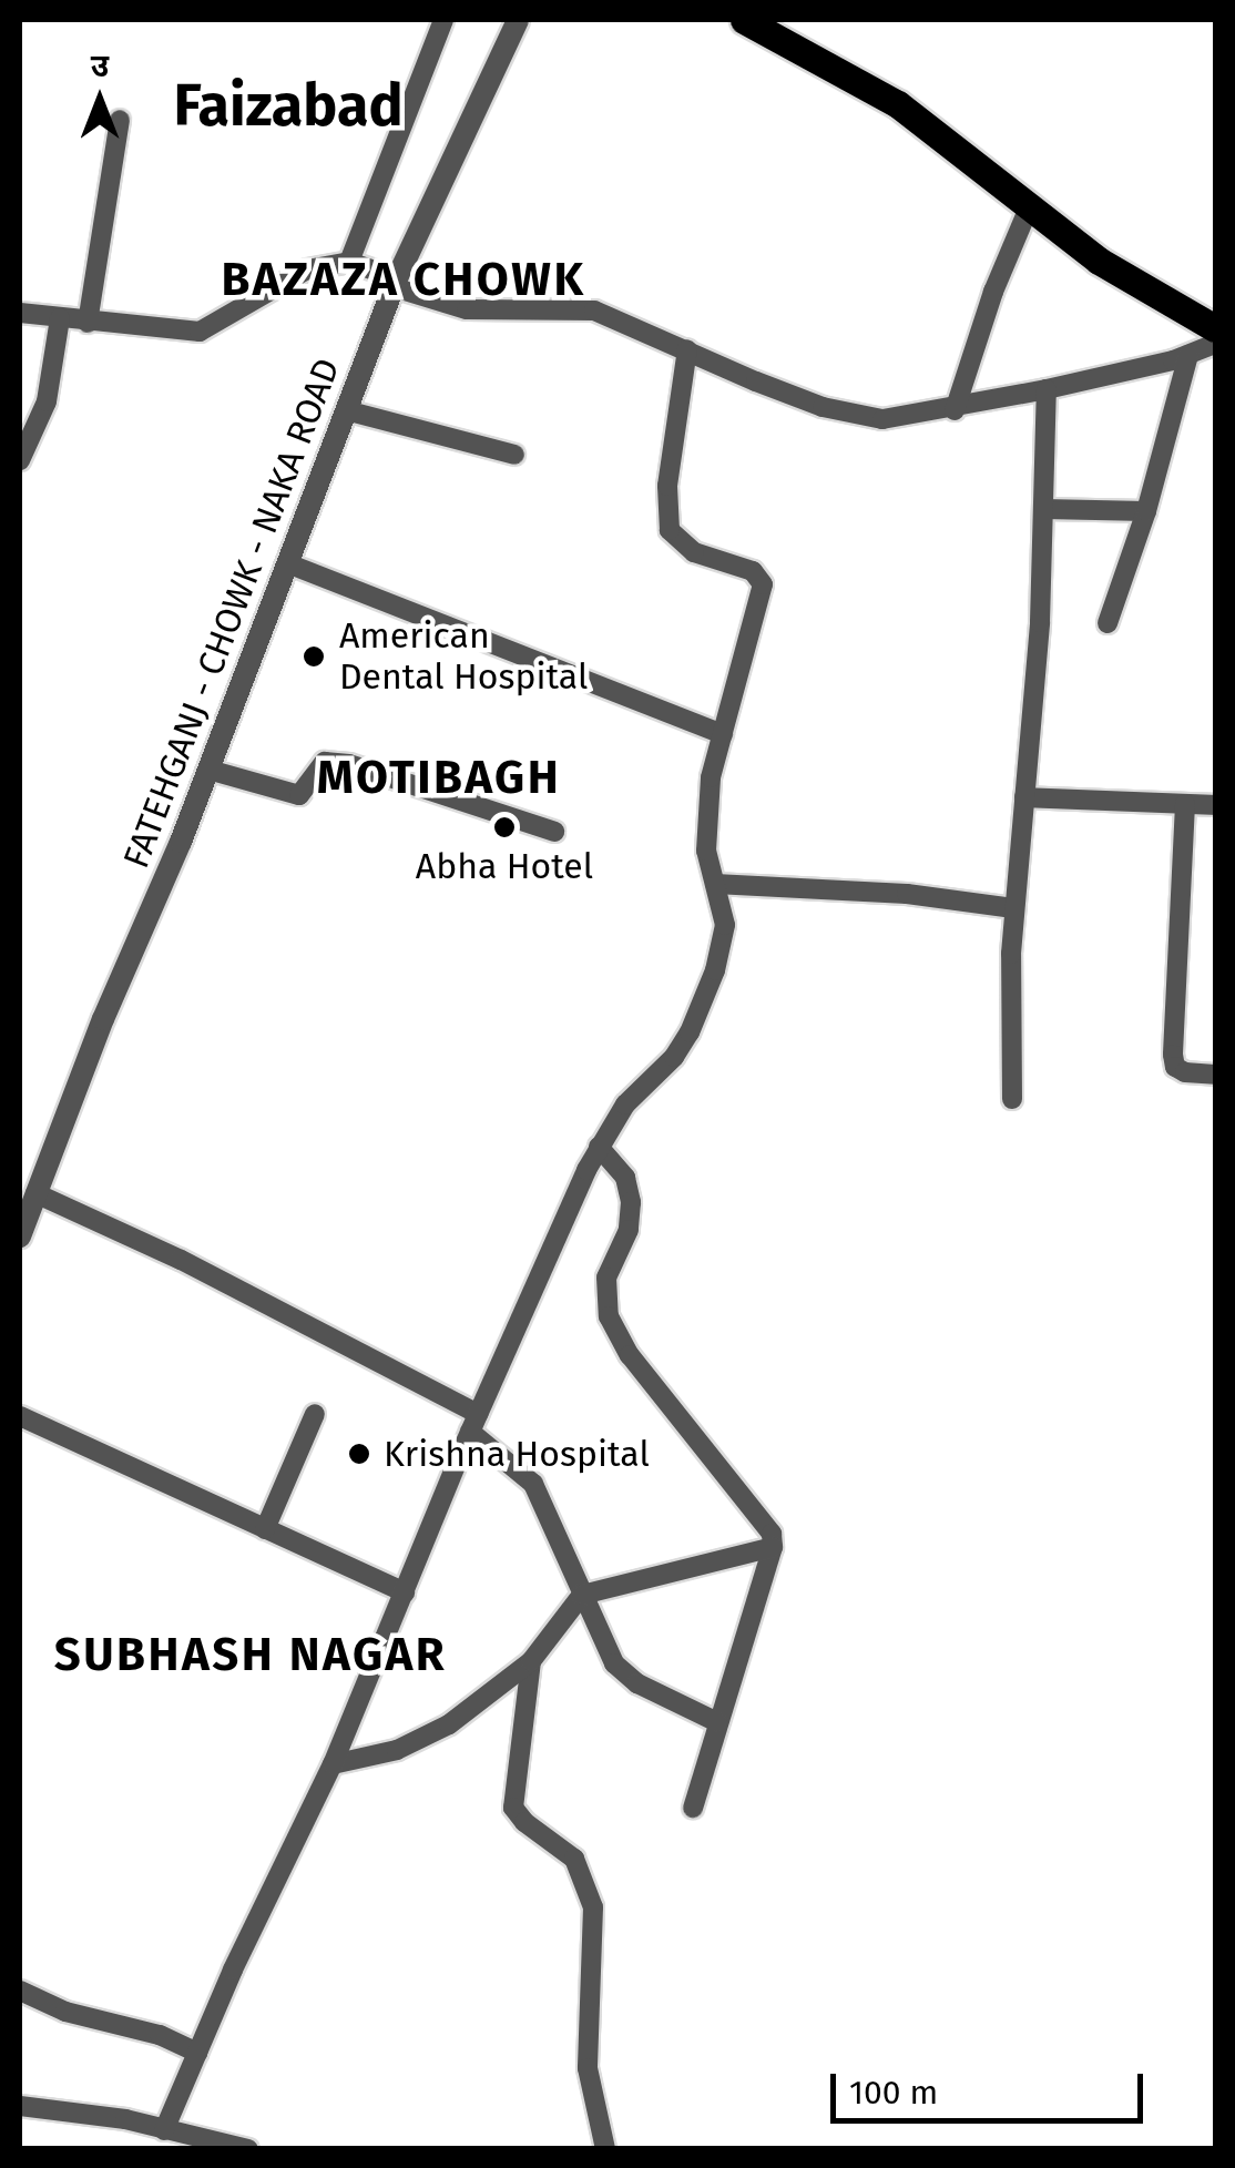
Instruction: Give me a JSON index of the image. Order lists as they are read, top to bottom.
{
  "streets": {
    "street": ["FATEHGANJ - CHOWK - NAKA ROAD"]
  },
  "districts": [
    "Faizabad",
    "BAZAZA CHOWK",
    "MOTIBAGH",
    "SUBHASH NAGAR"
  ],
  "places": ["American Dental Hospital", "Abha Hotel", "Krishna Hospital"],
  "scale_bar": "100 m",
  "north": "top"
}
